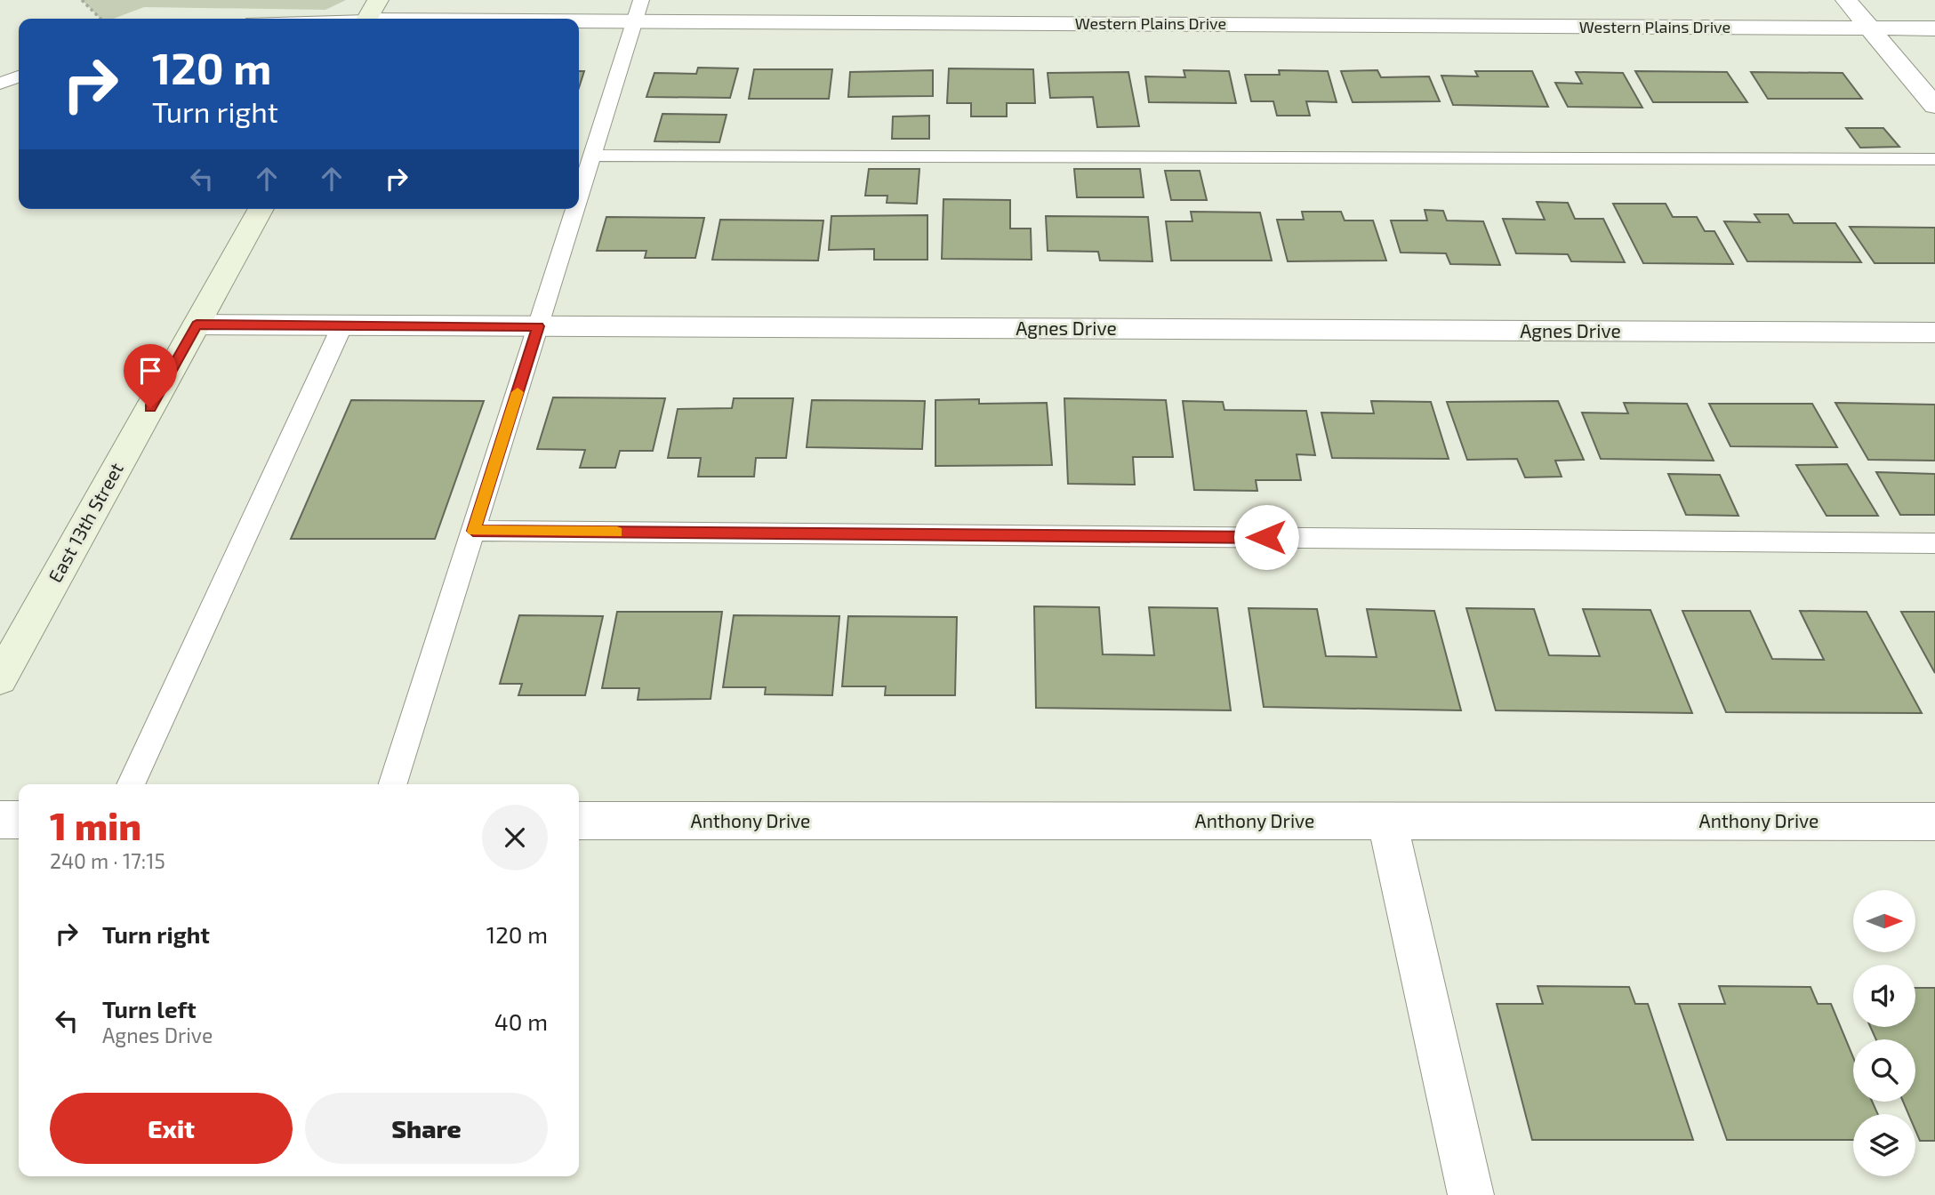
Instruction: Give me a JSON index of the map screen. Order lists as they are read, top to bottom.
{
  "streets": {
    "street": [
      "Western Plains Drive",
      "Agnes Drive",
      "East 13th Street",
      "Anthony Drive"
    ]
  },
  "crossings": [
    ["Agnes Drive", "East 13th Street"]
  ],
  "north": "right",
  "page": {
    "turn": ["120 m", "Turn right"],
    "heading": ["1 min", "240 m · 17:15"],
    "list": [
      {
        "name": "Turn right",
        "value": "120 m"
      },
      {
        "name": "Turn left",
        "note": "Agnes Drive",
        "value": "40 m"
      }
    ],
    "buttons": ["Exit", "Share"]
  }
}
